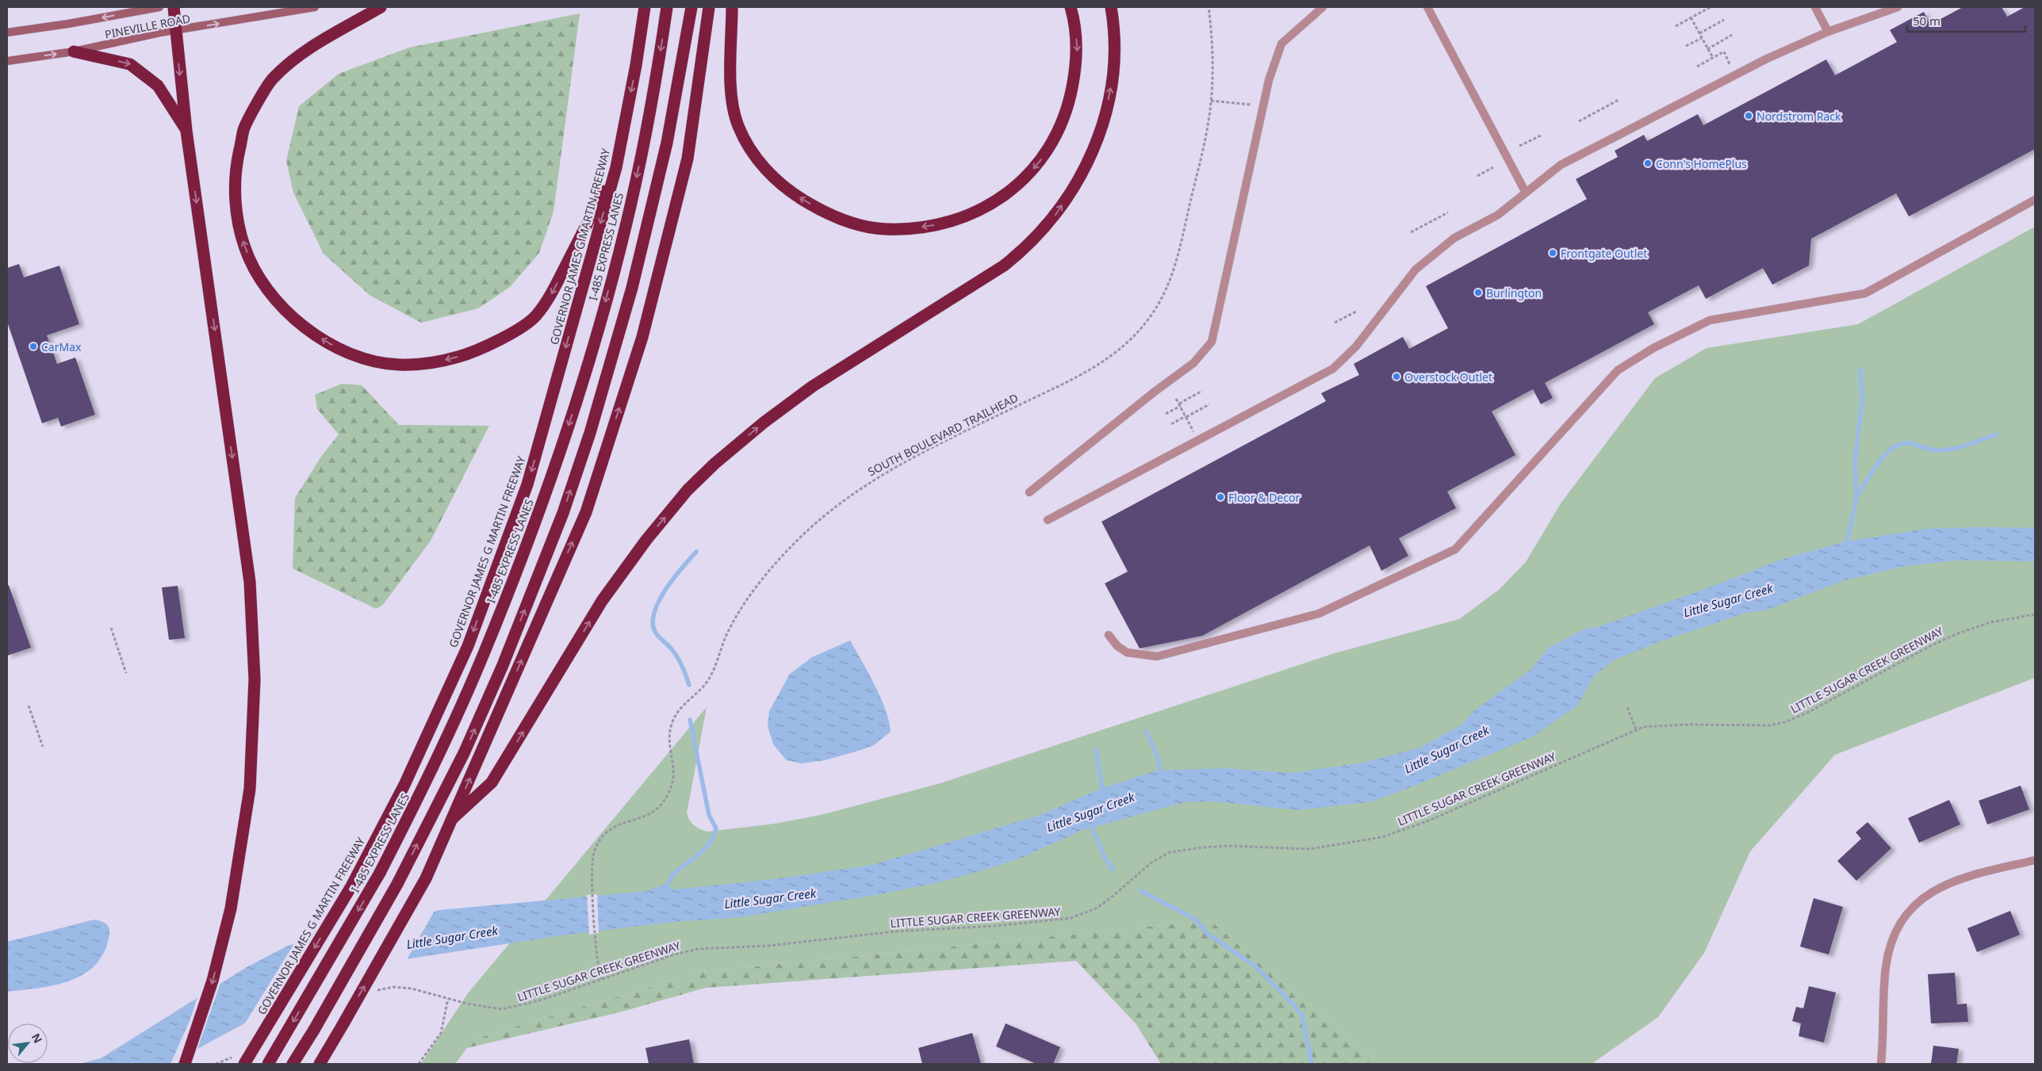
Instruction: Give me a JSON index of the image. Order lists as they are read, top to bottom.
{
  "streets": {
    "highway": ["GOVERNOR JAMES G MARTIN FREEWAY", "I-485 EXPRESS LANES"],
    "main road": ["PINEVILLE ROAD"],
    "path": ["SOUTH BOULEVARD TRAILHEAD", "LITTLE SUGAR CREEK GREENWAY"]
  },
  "crossings": [
    ["SOUTH BOULEVARD TRAILHEAD", "LITTLE SUGAR CREEK GREENWAY"]
  ],
  "water": ["Little Sugar Creek"],
  "places": [
    "Nordstrom Rack",
    "Conn's HomePlus",
    "Frontgate Outlet",
    "Burlington",
    "CarMax",
    "Overstock Outlet",
    "Floor & Decor"
  ],
  "scale_bar": "50 m",
  "north": "top right"
}
